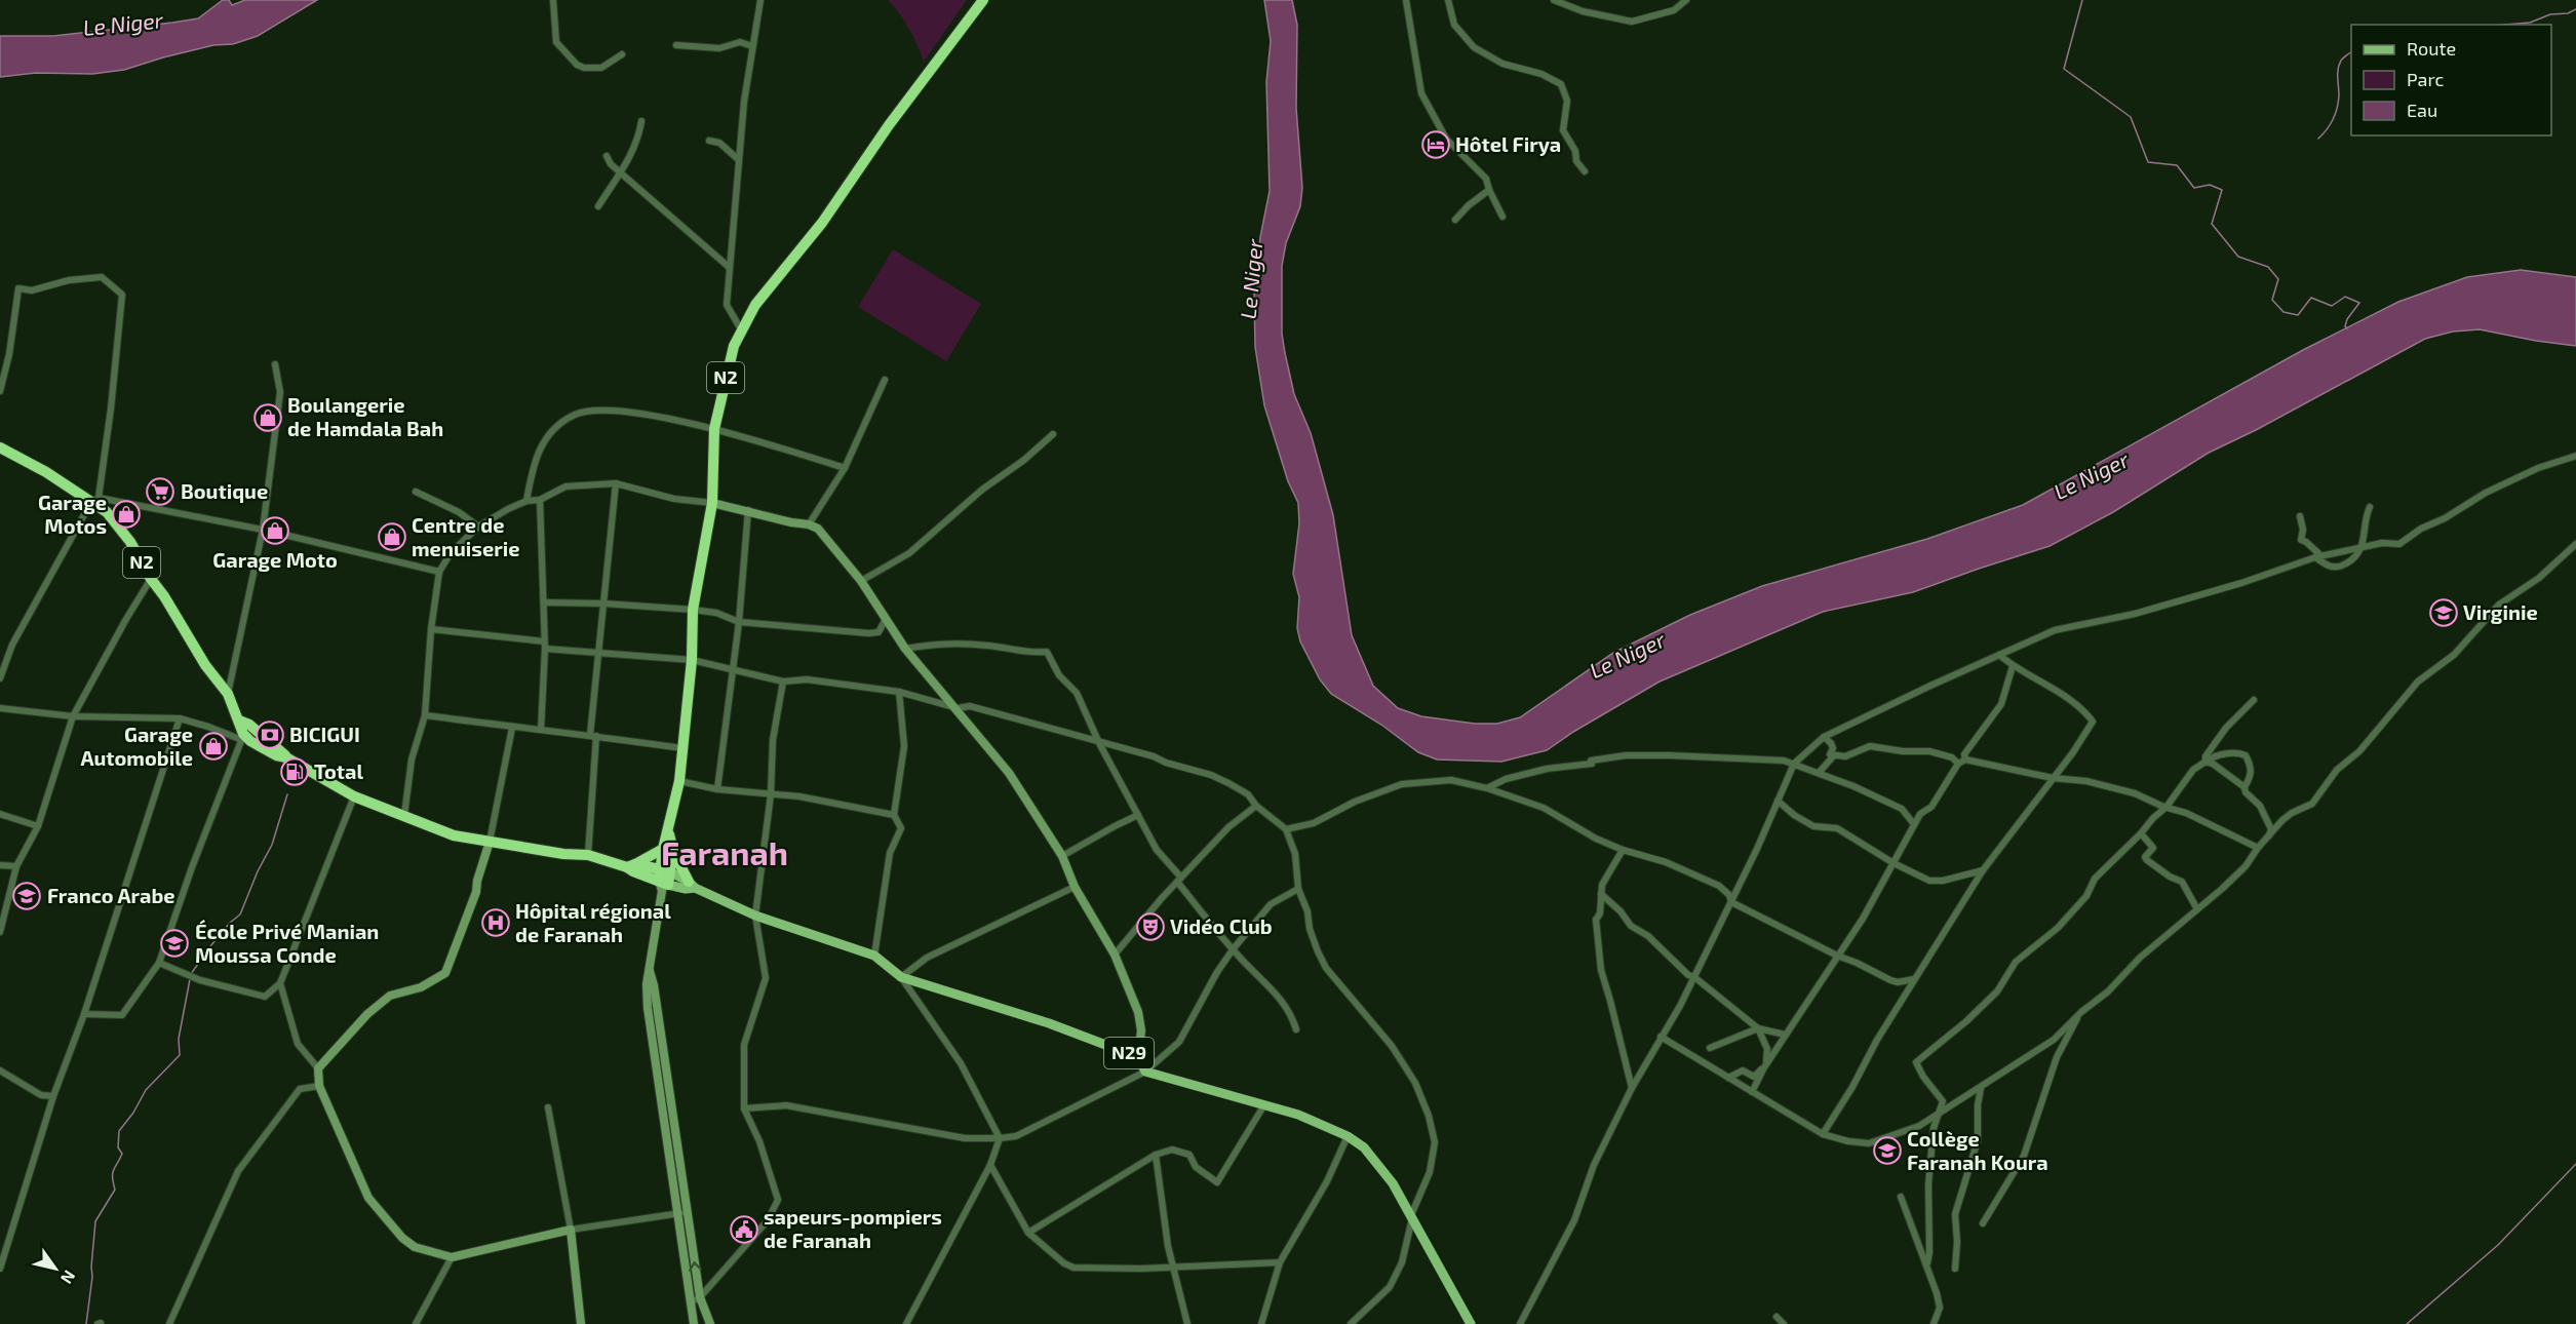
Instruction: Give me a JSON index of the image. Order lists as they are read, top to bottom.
{
  "streets": {
    "highway": ["N2"],
    "main road": ["N29"]
  },
  "districts": ["Faranah"],
  "water": ["Le Niger"],
  "places": {
    "hotel": ["Hôtel Firya"],
    "shop": [
      "Boulangerie de Hamdala Bah",
      "Garage Motos",
      "Garage Moto",
      "Centre de menuiserie",
      "Garage Automobile"
    ],
    "supermarket": ["Boutique"],
    "school or university": [
      "Virginie",
      "Franco Arabe",
      "École Privé Manian Moussa Conde",
      "Collège Faranah Koura"
    ],
    "bank": ["BICIGUI"],
    "fuel station": ["Total"],
    "hospital": ["Hôpital régional de Faranah"],
    "theatre": ["Vidéo Club"],
    "public building": ["sapeurs-pompiers de Faranah"]
  },
  "legend": ["Route", "Parc", "Eau"],
  "north": "bottom right"
}
